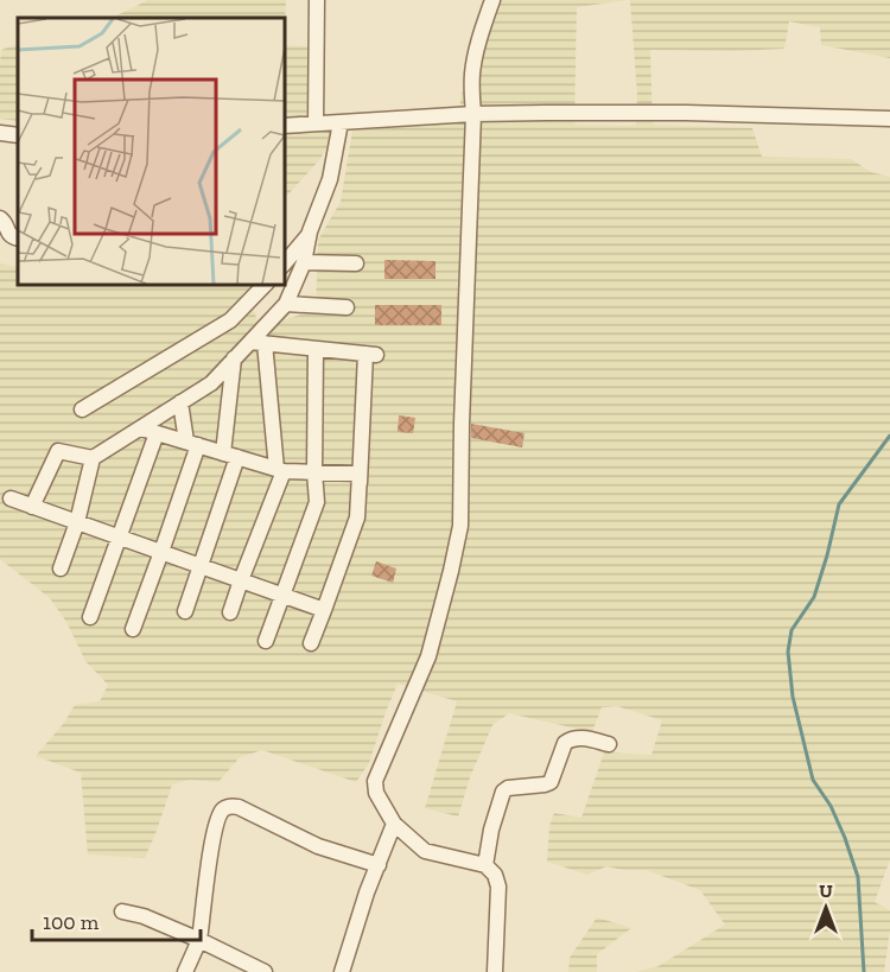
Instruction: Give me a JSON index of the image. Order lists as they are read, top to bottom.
{
  "scale_bar": "100 m",
  "north": "top"
}
